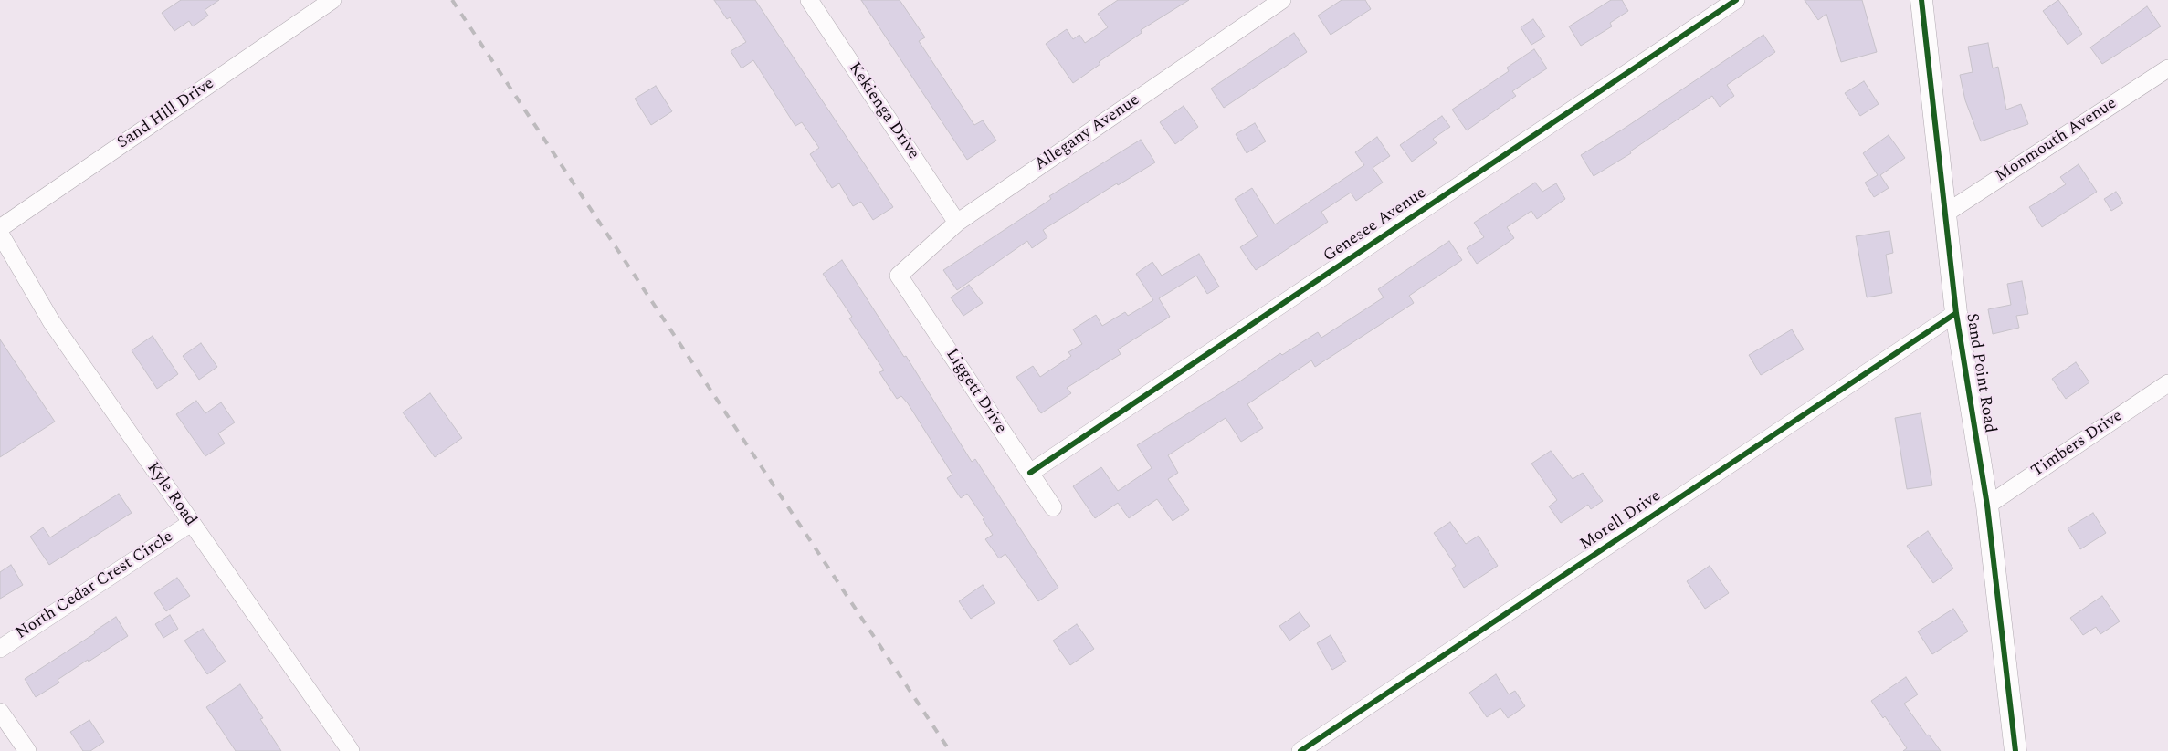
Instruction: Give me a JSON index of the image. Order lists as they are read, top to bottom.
{
  "streets": {
    "street": [
      "Kekienga Drive",
      "Sand Hill Drive",
      "Allegany Avenue",
      "Monmouth Avenue",
      "Genesee Avenue",
      "Sand Point Road",
      "Liggett Drive",
      "Timbers Drive",
      "Kyle Road",
      "Morell Drive",
      "North Cedar Crest Circle"
    ]
  },
  "crossings": [
    ["Kekienga Drive", "Allegany Avenue"],
    ["Allegany Avenue", "Liggett Drive"],
    ["Monmouth Avenue", "Sand Point Road"],
    ["Genesee Avenue", "Liggett Drive"],
    ["Sand Point Road", "Timbers Drive"],
    ["Sand Point Road", "Morell Drive"],
    ["Kyle Road", "North Cedar Crest Circle"]
  ]
}
